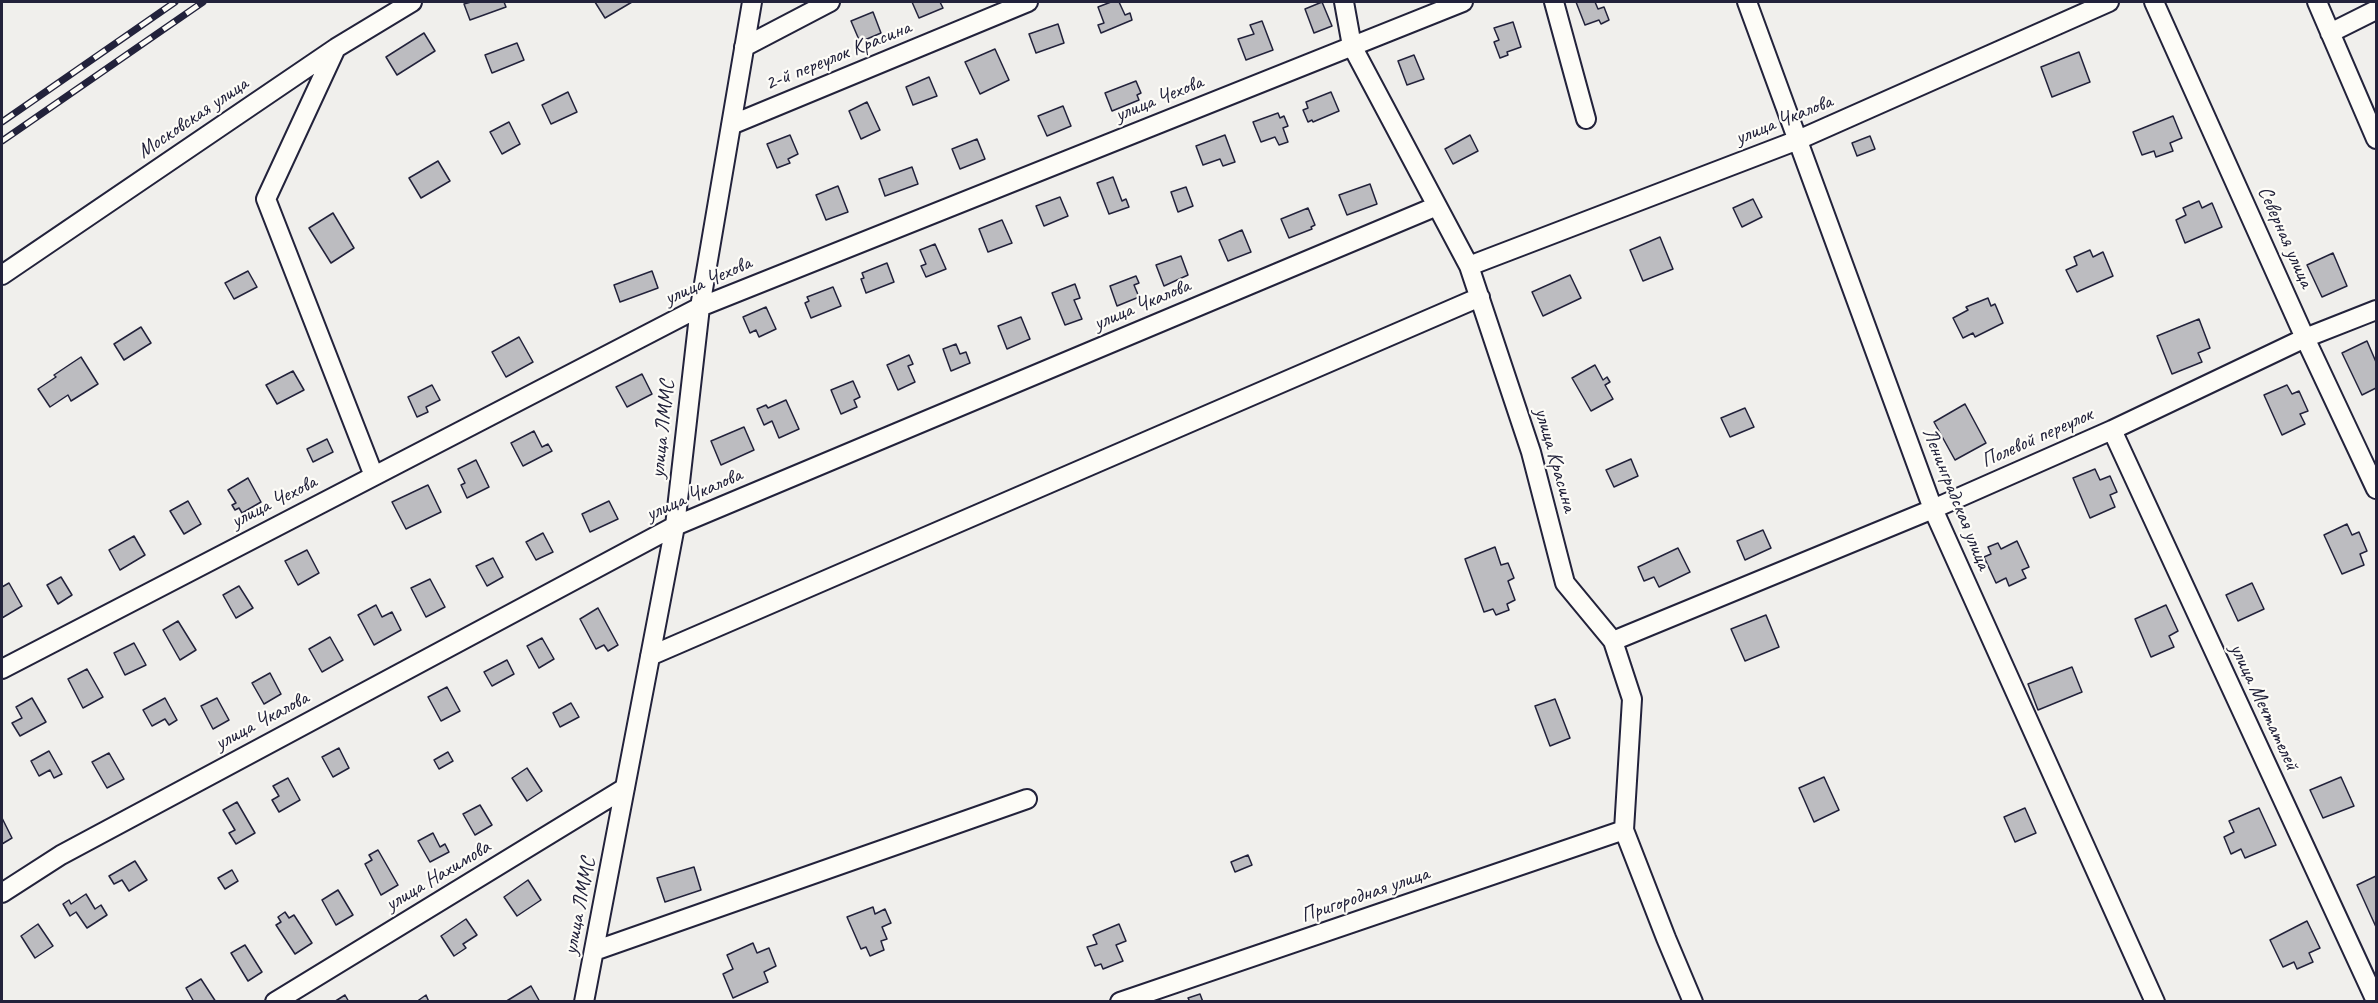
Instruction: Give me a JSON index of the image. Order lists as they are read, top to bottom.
{
  "streets": {
    "street": [
      "2-й переулок Красина",
      "улица Чехова",
      "Московская улица",
      "улица Чкалова",
      "Северная улица",
      "улица ЛММС",
      "Полевой переулок",
      "улица Красина",
      "Ленинградская улица",
      "улица Мечтателей",
      "улица Нахимова",
      "Пригородная улица"
    ]
  },
  "crossings": [
    ["2-й переулок Красина", "улица ЛММС"],
    ["улица Чехова", "улица ЛММС"],
    ["улица Чехова", "улица Красина"],
    ["улица Чкалова", "улица ЛММС"],
    ["улица Чкалова", "улица Красина"],
    ["улица Чкалова", "Ленинградская улица"],
    ["Северная улица", "Полевой переулок"],
    ["улица ЛММС", "улица Нахимова"],
    ["Полевой переулок", "улица Красина"],
    ["Полевой переулок", "Ленинградская улица"],
    ["Полевой переулок", "улица Мечтателей"],
    ["улица Красина", "Пригородная улица"]
  ]
}
